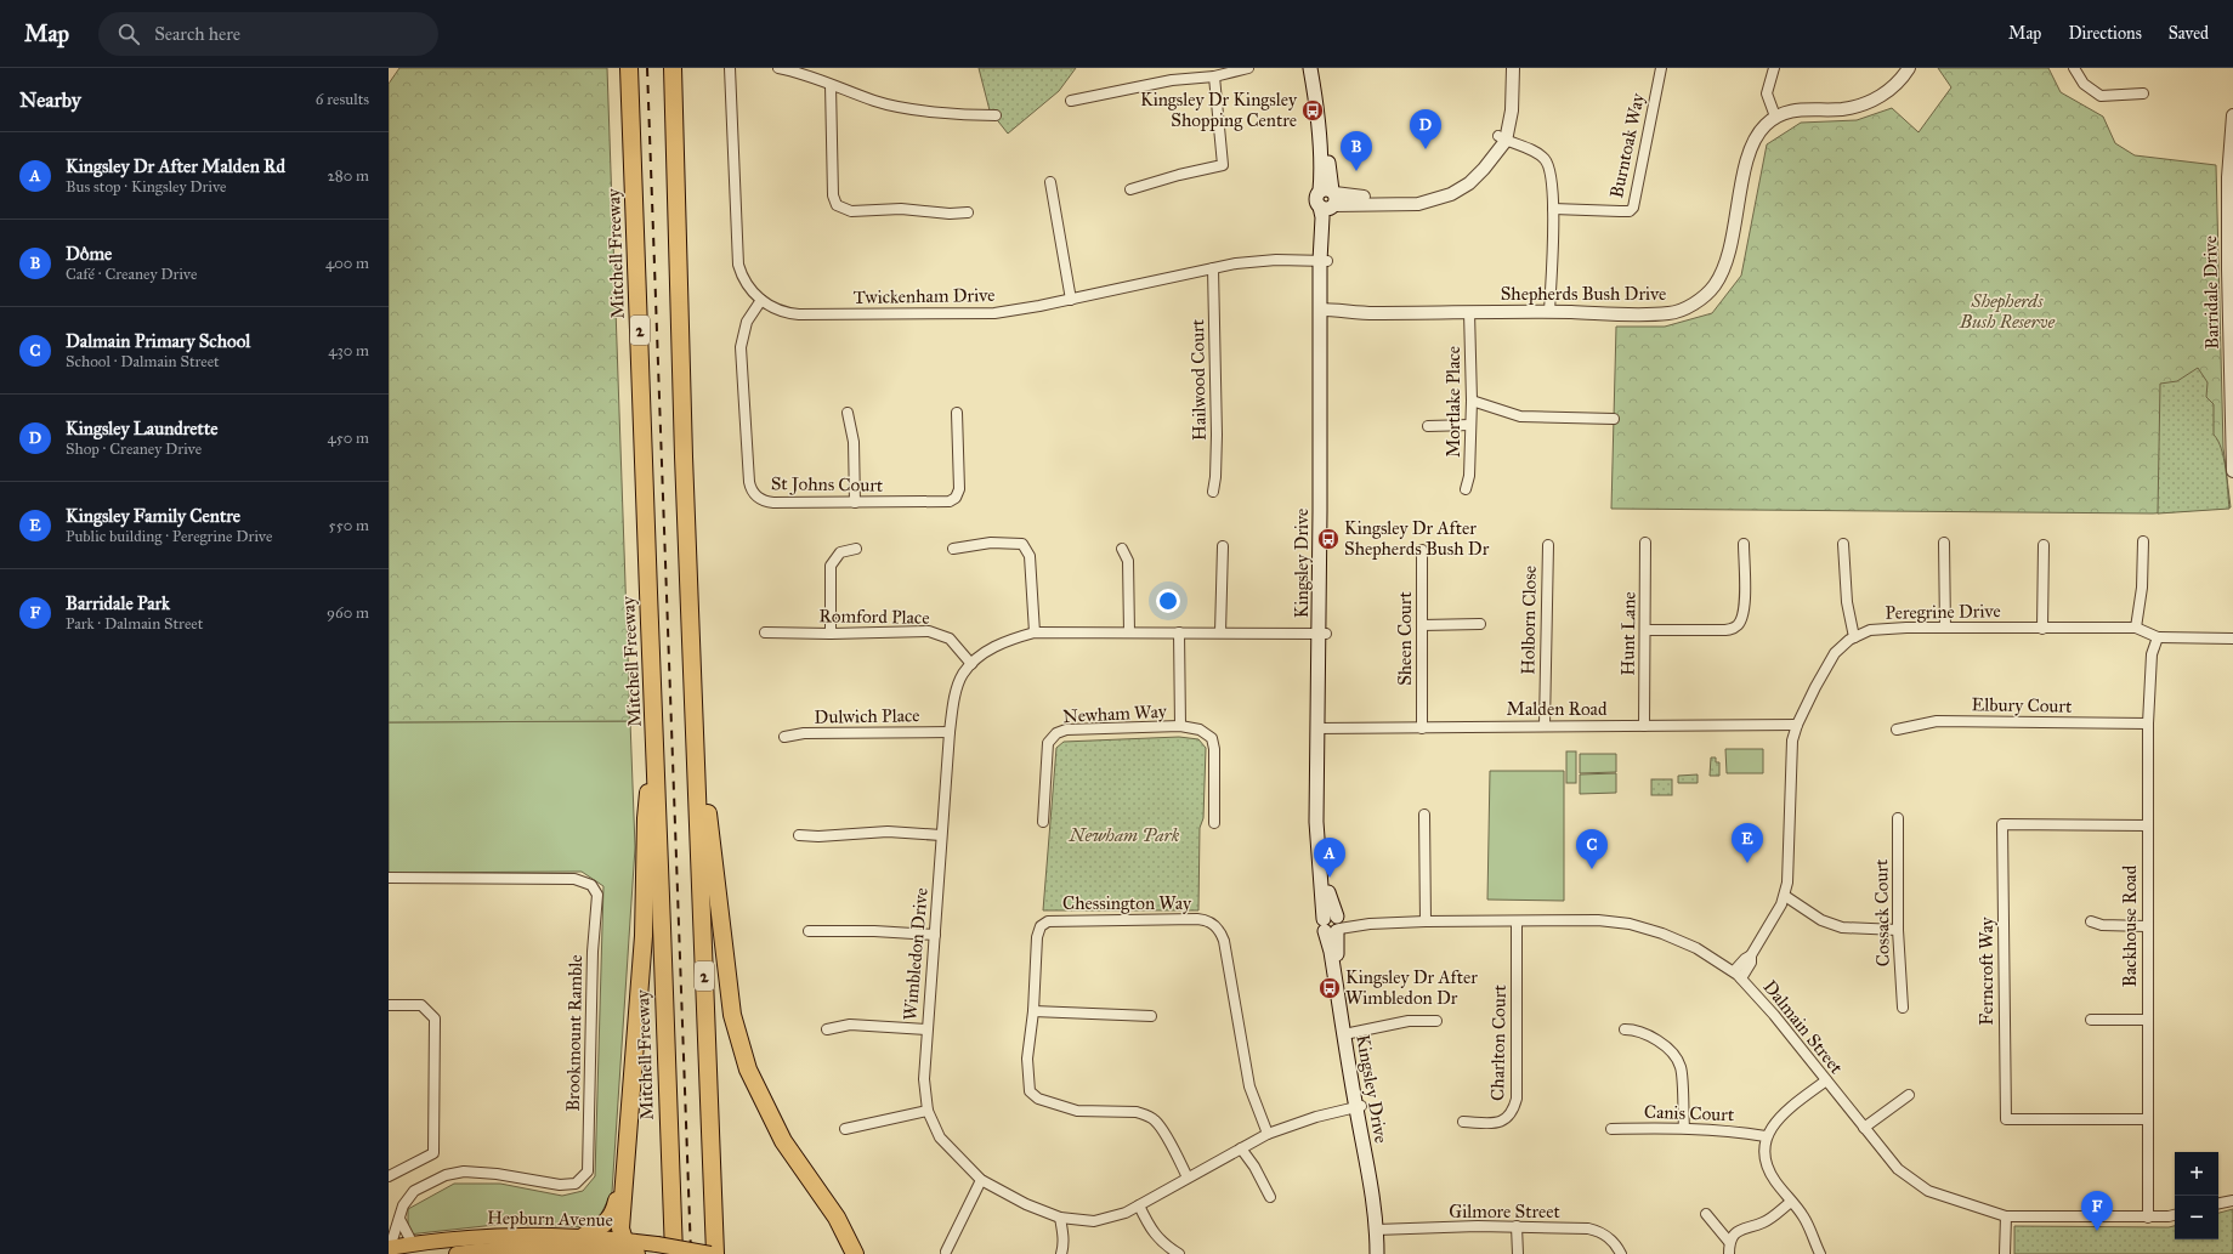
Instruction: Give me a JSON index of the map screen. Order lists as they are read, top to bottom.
{
  "streets": {
    "highway": ["Mitchell Freeway", "2"],
    "main road": ["Kingsley Drive", "Hepburn Avenue"],
    "street": [
      "Burntoak Way",
      "Barridale Drive",
      "Shepherds Bush Drive",
      "Twickenham Drive",
      "Hailwood Court",
      "Mortlake Place",
      "St Johns Court",
      "Peregrine Drive",
      "Romford Place",
      "Holborn Close",
      "Hunt Lane",
      "Sheen Court",
      "Elbury Court",
      "Malden Road",
      "Newham Way",
      "Dulwich Place",
      "Chessington Way",
      "Cossack Court",
      "Backhouse Road",
      "Wimbledon Drive",
      "Ferncroft Way",
      "Dalmain Street",
      "Brookmount Ramble",
      "Charlton Court",
      "Canis Court",
      "Gilmore Street"
    ]
  },
  "crossings": [
    ["Shepherds Bush Drive", "Mortlake Place"],
    ["Shepherds Bush Drive", "Kingsley Drive"],
    ["Twickenham Drive", "Hailwood Court"],
    ["Twickenham Drive", "St Johns Court"],
    ["Twickenham Drive", "Kingsley Drive"],
    ["Kingsley Drive", "Malden Road"],
    ["Kingsley Drive", "Wimbledon Drive"],
    ["Kingsley Drive", "Dalmain Street"],
    ["Kingsley Drive", "Gilmore Street"],
    ["Peregrine Drive", "Malden Road"],
    ["Peregrine Drive", "Backhouse Road"],
    ["Peregrine Drive", "Dalmain Street"],
    ["Romford Place", "Wimbledon Drive"],
    ["Holborn Close", "Malden Road"],
    ["Hunt Lane", "Malden Road"],
    ["Sheen Court", "Malden Road"],
    ["Elbury Court", "Backhouse Road"],
    ["Newham Way", "Wimbledon Drive"],
    ["Dulwich Place", "Wimbledon Drive"],
    ["Chessington Way", "Wimbledon Drive"],
    ["Backhouse Road", "Ferncroft Way"],
    ["Backhouse Road", "Dalmain Street"],
    ["Dalmain Street", "Charlton Court"],
    ["Brookmount Ramble", "Hepburn Avenue"]
  ],
  "parks": ["Shepherds Bush Reserve", "Newham Park"],
  "places": {
    "bus stop": ["Kingsley Dr Kingsley Shopping Centre", "Kingsley Dr After Shepherds Bush Dr", "Kingsley Dr After Wimbledon Dr"]
  },
  "page": {
    "header": "Map",
    "search": "Search here",
    "nav": ["Map", "Directions", "Saved"],
    "heading": ["Nearby", "6 results"],
    "pins": [
      "D",
      "B",
      "E",
      "C",
      "A",
      "F"
    ],
    "list": [
      {
        "mark": "A",
        "name": "Kingsley Dr After Malden Rd",
        "note": "Bus stop · Kingsley Drive",
        "value": "280 m"
      },
      {
        "mark": "B",
        "name": "Dôme",
        "note": "Café · Creaney Drive",
        "value": "400 m"
      },
      {
        "mark": "C",
        "name": "Dalmain Primary School",
        "note": "School · Dalmain Street",
        "value": "430 m"
      },
      {
        "mark": "D",
        "name": "Kingsley Laundrette",
        "note": "Shop · Creaney Drive",
        "value": "450 m"
      },
      {
        "mark": "E",
        "name": "Kingsley Family Centre",
        "note": "Public building · Peregrine Drive",
        "value": "550 m"
      },
      {
        "mark": "F",
        "name": "Barridale Park",
        "note": "Park · Dalmain Street",
        "value": "960 m"
      }
    ],
    "map_buttons": ["+", "−"]
  }
}
